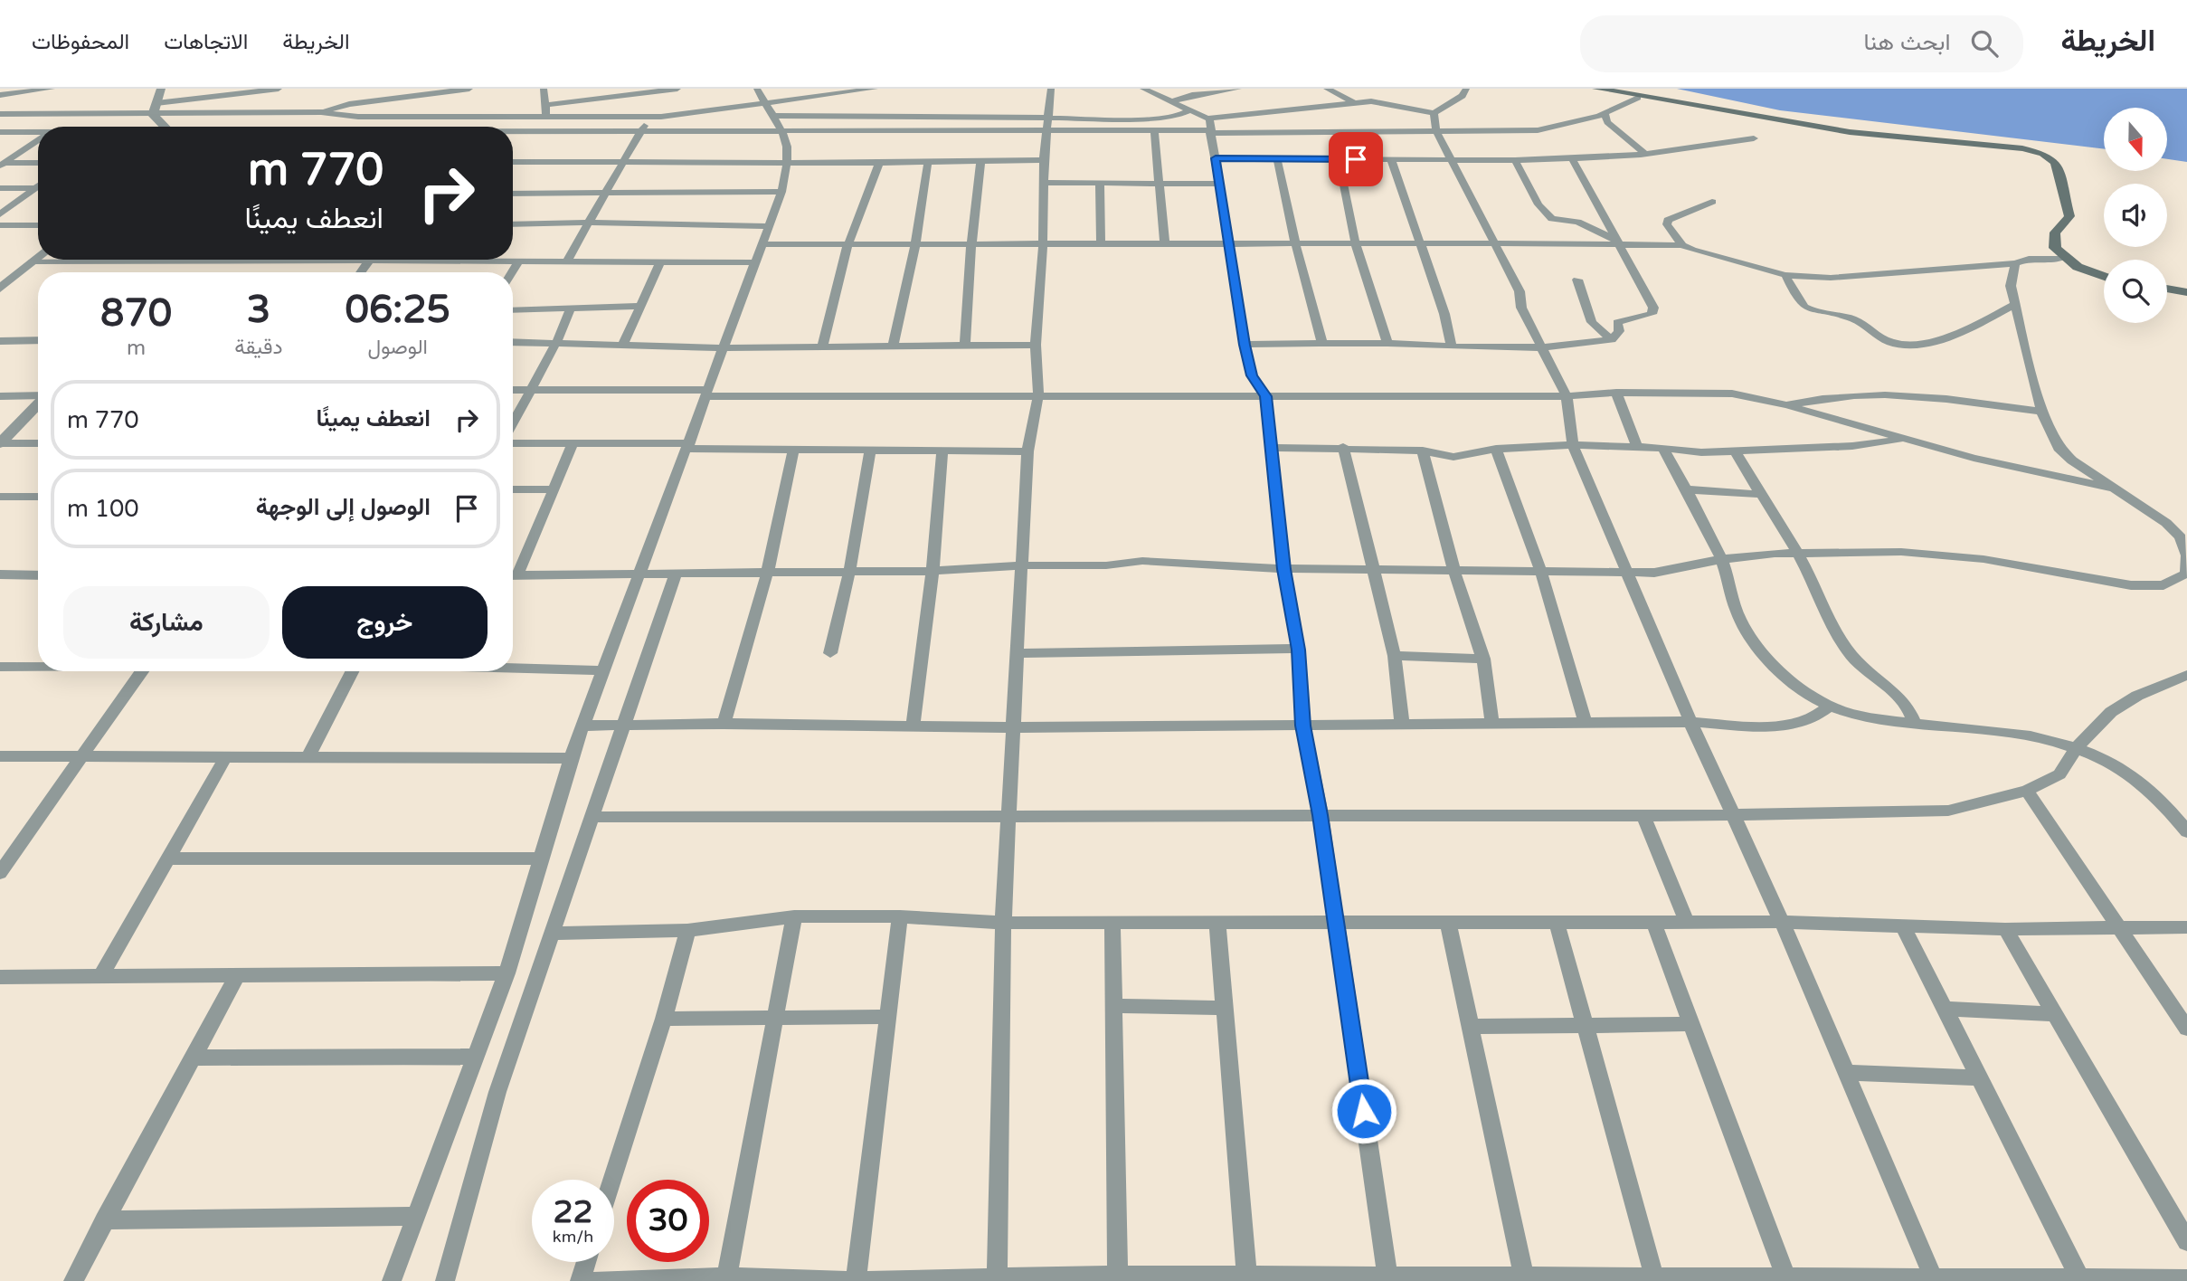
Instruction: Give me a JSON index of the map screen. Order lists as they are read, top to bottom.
{
  "north": "bottom",
  "page": {
    "header": "الخريطة",
    "search": "ابحث هنا",
    "nav": ["الخريطة", "الاتجاهات", "المحفوظات"],
    "turn": ["770 m", "انعطف يمينًا"],
    "eta": [
      "06:25",
      "الوصول",
      "3",
      "دقيقة",
      "870",
      "m"
    ],
    "list": [
      {
        "name": "انعطف يمينًا",
        "value": "770 m"
      },
      {
        "name": "الوصول إلى الوجهة",
        "value": "100 m"
      }
    ],
    "buttons": ["خروج", "مشاركة"],
    "speed": "22 km/h",
    "limit": "30"
  }
}
